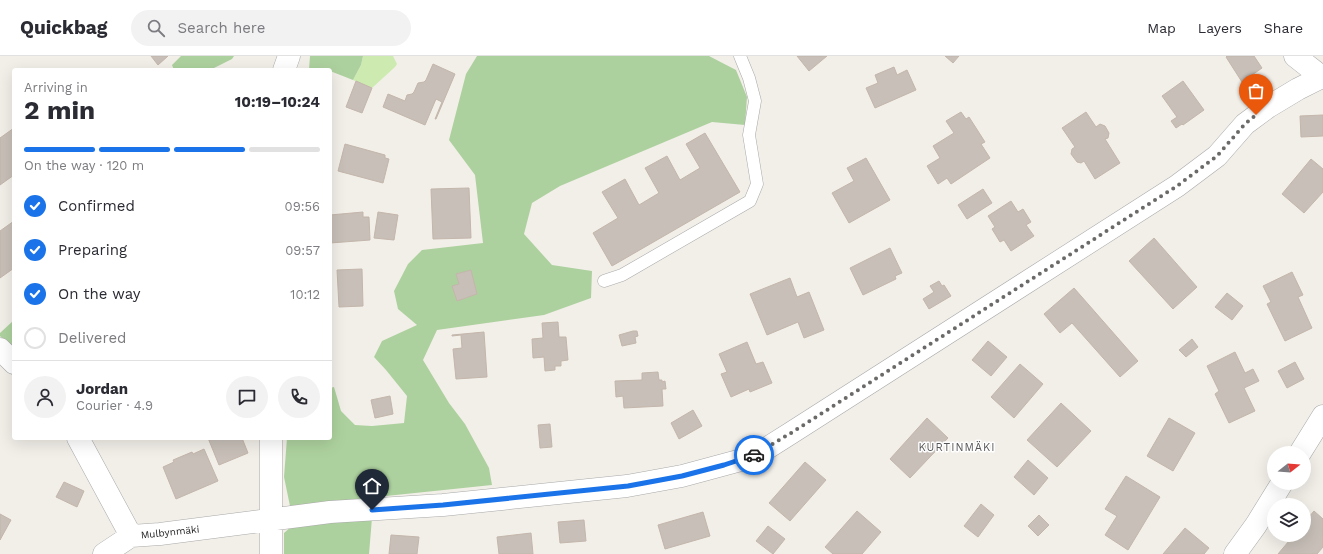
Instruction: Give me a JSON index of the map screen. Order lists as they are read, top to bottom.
{
  "streets": {
    "street": ["Mulbynmäki"]
  },
  "districts": ["KURTINMÄKI"],
  "north": "right",
  "page": {
    "header": "Quickbag",
    "search": "Search here",
    "nav": ["Map", "Layers", "Share"],
    "heading": ["2 min", "Arriving in", "10:19–10:24"],
    "panel": ["Jordan", "Courier · 4.9"],
    "bar": "On the way · 120 m",
    "list": [
      ["Confirmed", "09:56"],
      ["Preparing", "09:57"],
      ["On the way", "10:12"],
      "Delivered"
    ]
  }
}
